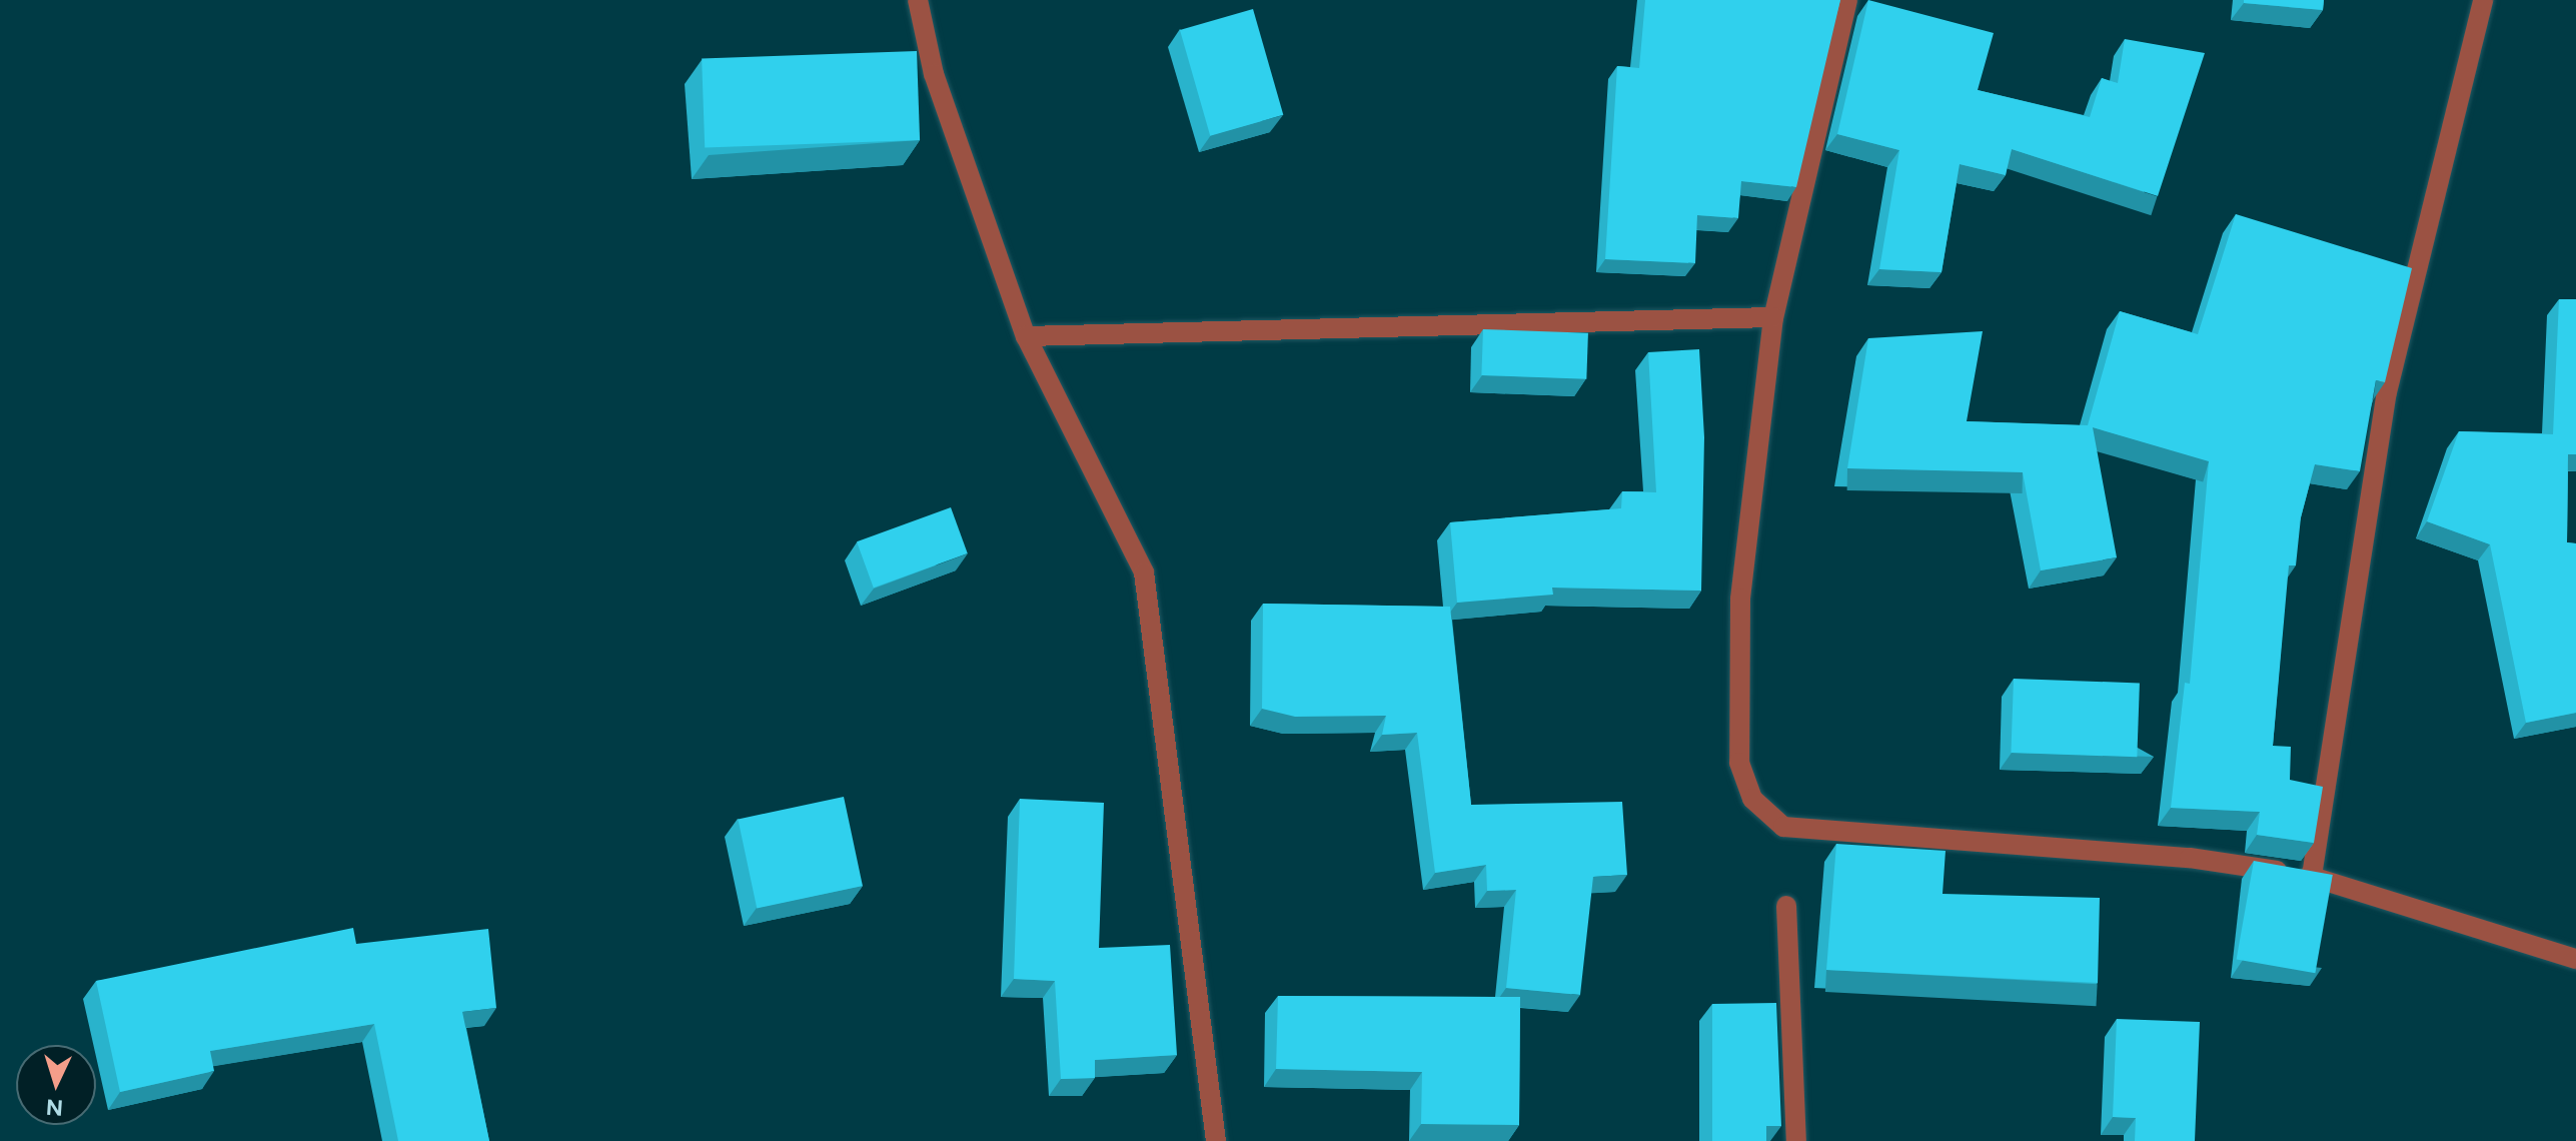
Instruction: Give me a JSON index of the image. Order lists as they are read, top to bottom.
{
  "north": "bottom"
}
